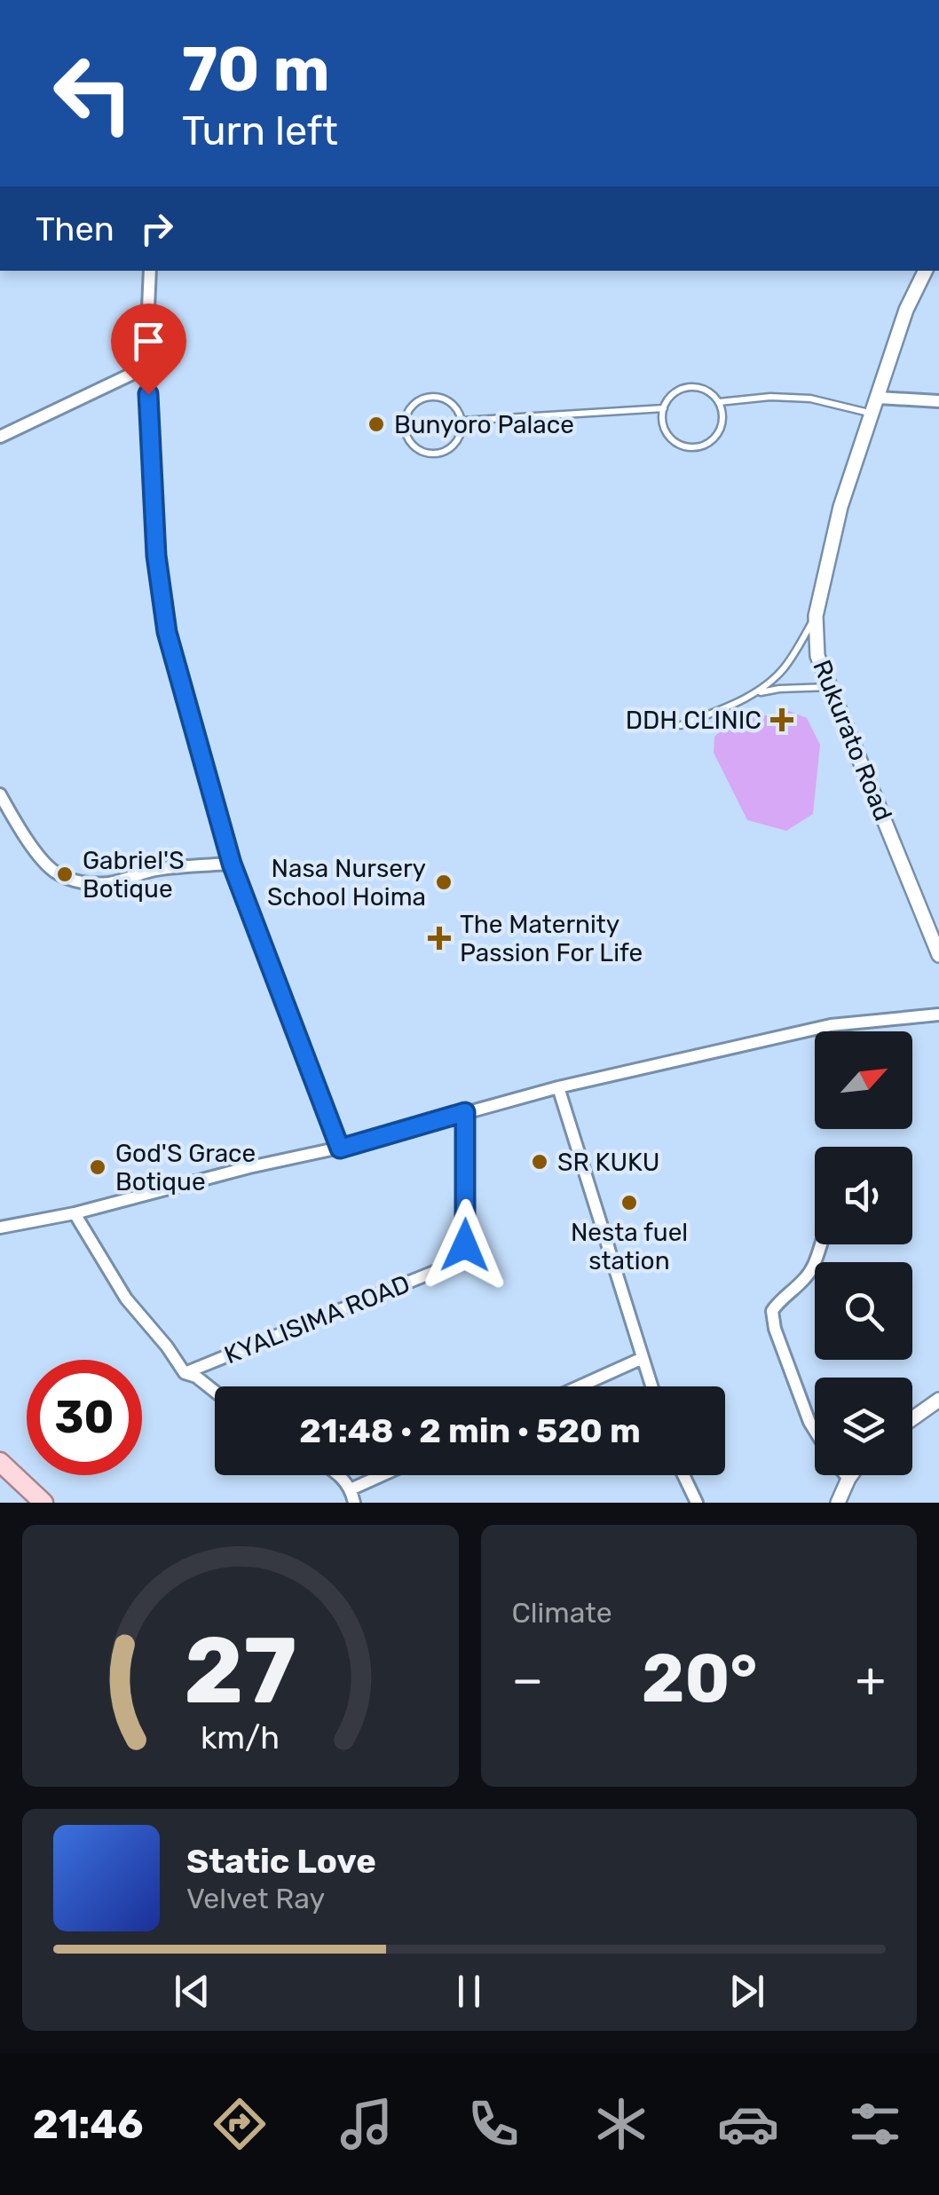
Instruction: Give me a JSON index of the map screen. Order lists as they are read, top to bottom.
{
  "streets": {
    "street": ["Rukurato Road", "KYALISIMA ROAD"]
  },
  "places": {
    "other": [
      "Bunyoro Palace",
      "Gabriel'S Botique",
      "Nasa Nursery School Hoima",
      "SR KUKU",
      "God'S Grace Botique",
      "Nesta fuel station"
    ],
    "health": ["DDH CLINIC", "The Maternity Passion For Life"]
  },
  "north": "top right",
  "page": {
    "turn": ["70 m", "Turn left"],
    "then": "Then",
    "limit": "30",
    "trip": "21:48 · 2 min · 520 m",
    "tile": "Climate",
    "heat": ["−", "20°", "+"],
    "song": ["Static Love", "Velvet Ray"],
    "tabs": "21:46",
    "gauge": ["27", "km/h"]
  }
}
